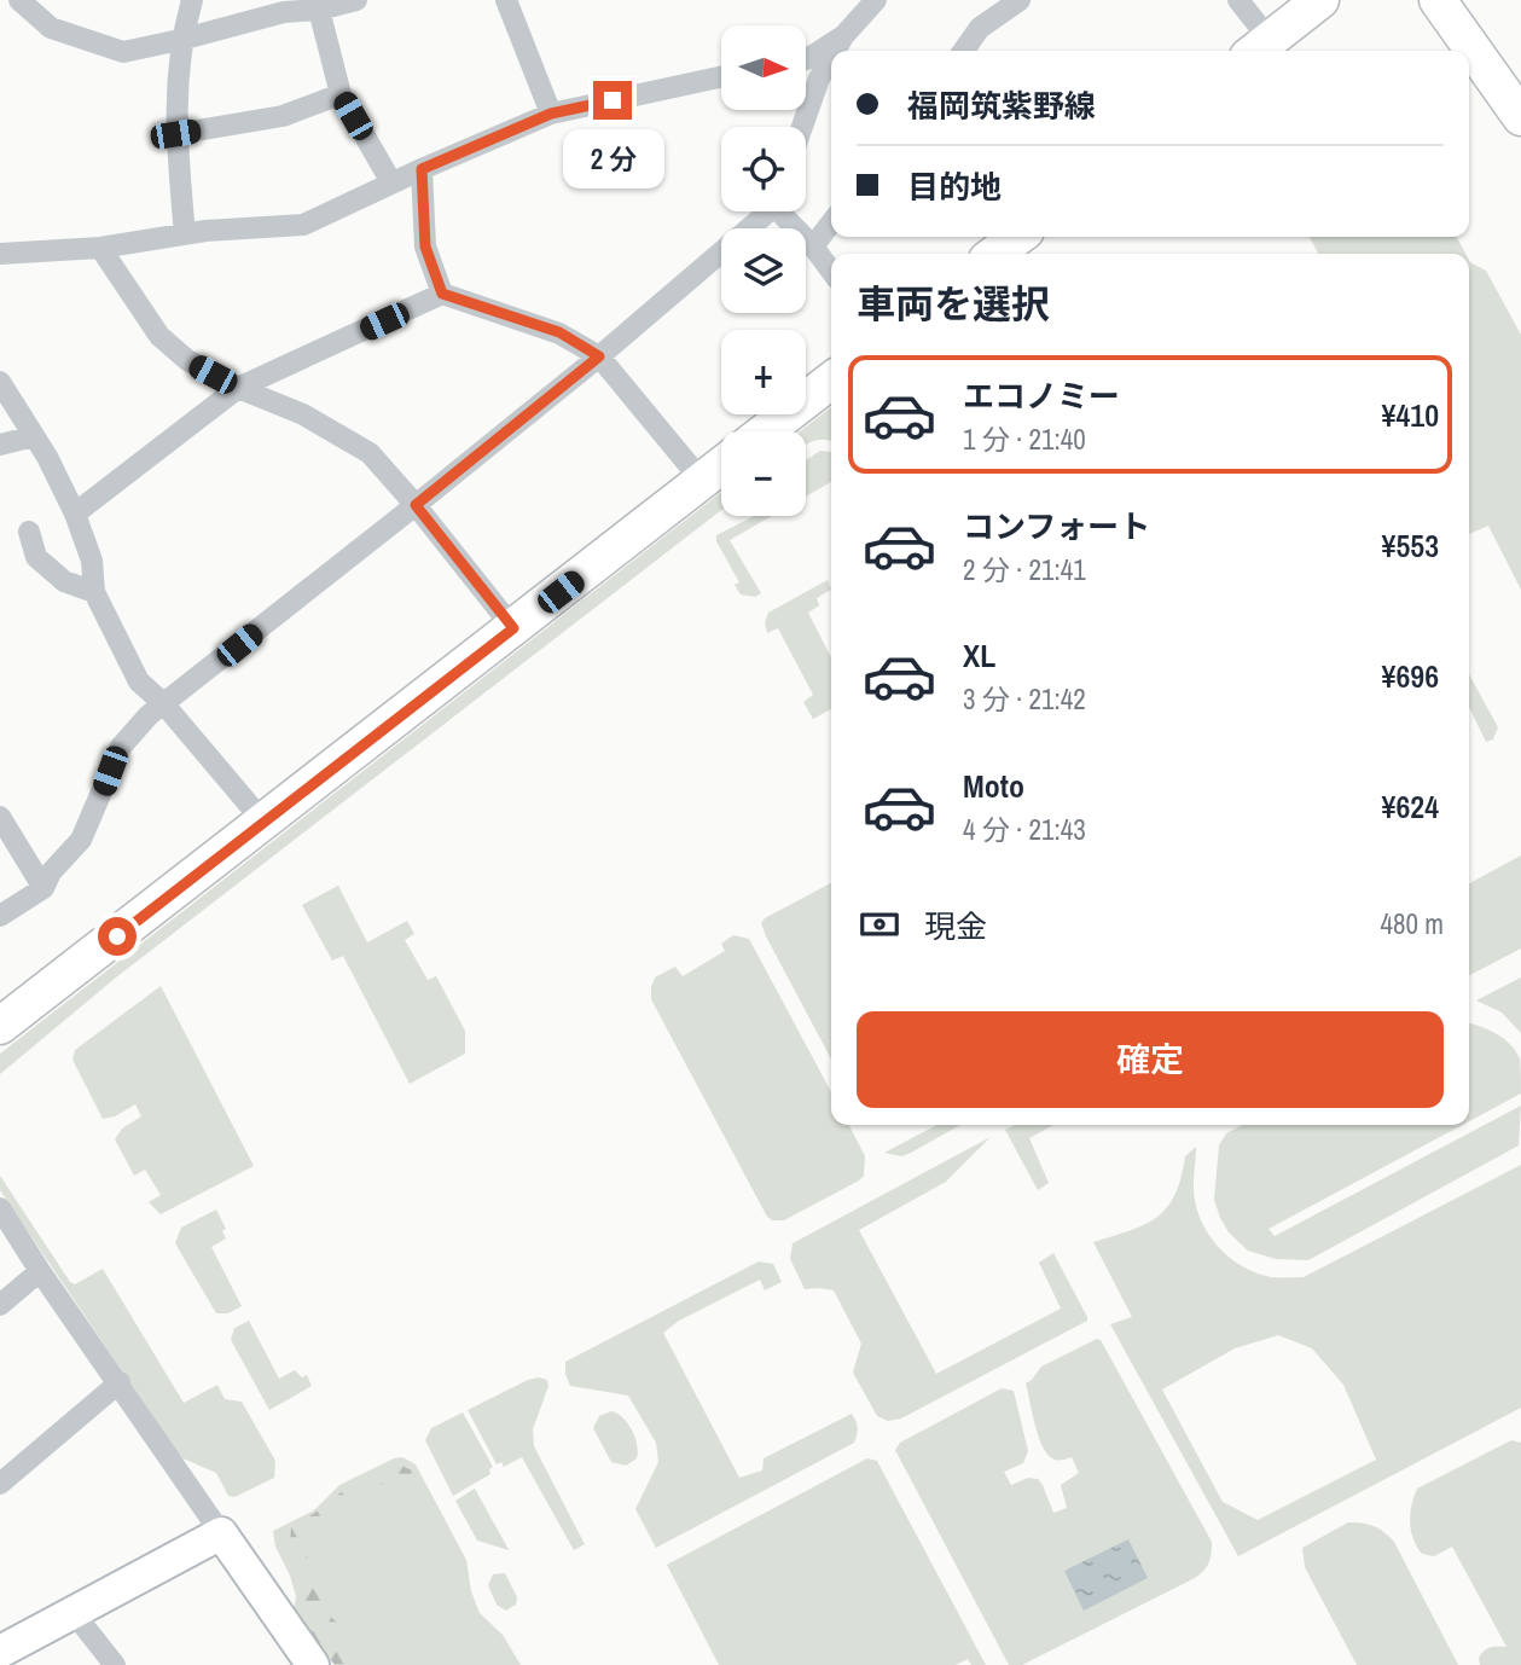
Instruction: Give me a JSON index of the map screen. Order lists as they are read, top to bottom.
{
  "north": "right",
  "page": {
    "map_buttons": ["+", "−"],
    "banner": ["福岡筑紫野線", "目的地"],
    "bubble": "2 分",
    "heading": "車両を選択",
    "list": [
      {
        "name": "エコノミー",
        "note": "1 分 · 21:40",
        "value": "¥410"
      },
      {
        "name": "コンフォート",
        "note": "2 分 · 21:41",
        "value": "¥553"
      },
      {
        "name": "XL",
        "note": "3 分 · 21:42",
        "value": "¥696"
      },
      {
        "name": "Moto",
        "note": "4 分 · 21:43",
        "value": "¥624"
      }
    ],
    "pay": ["現金", "480 m"],
    "buttons": "確定"
  }
}
